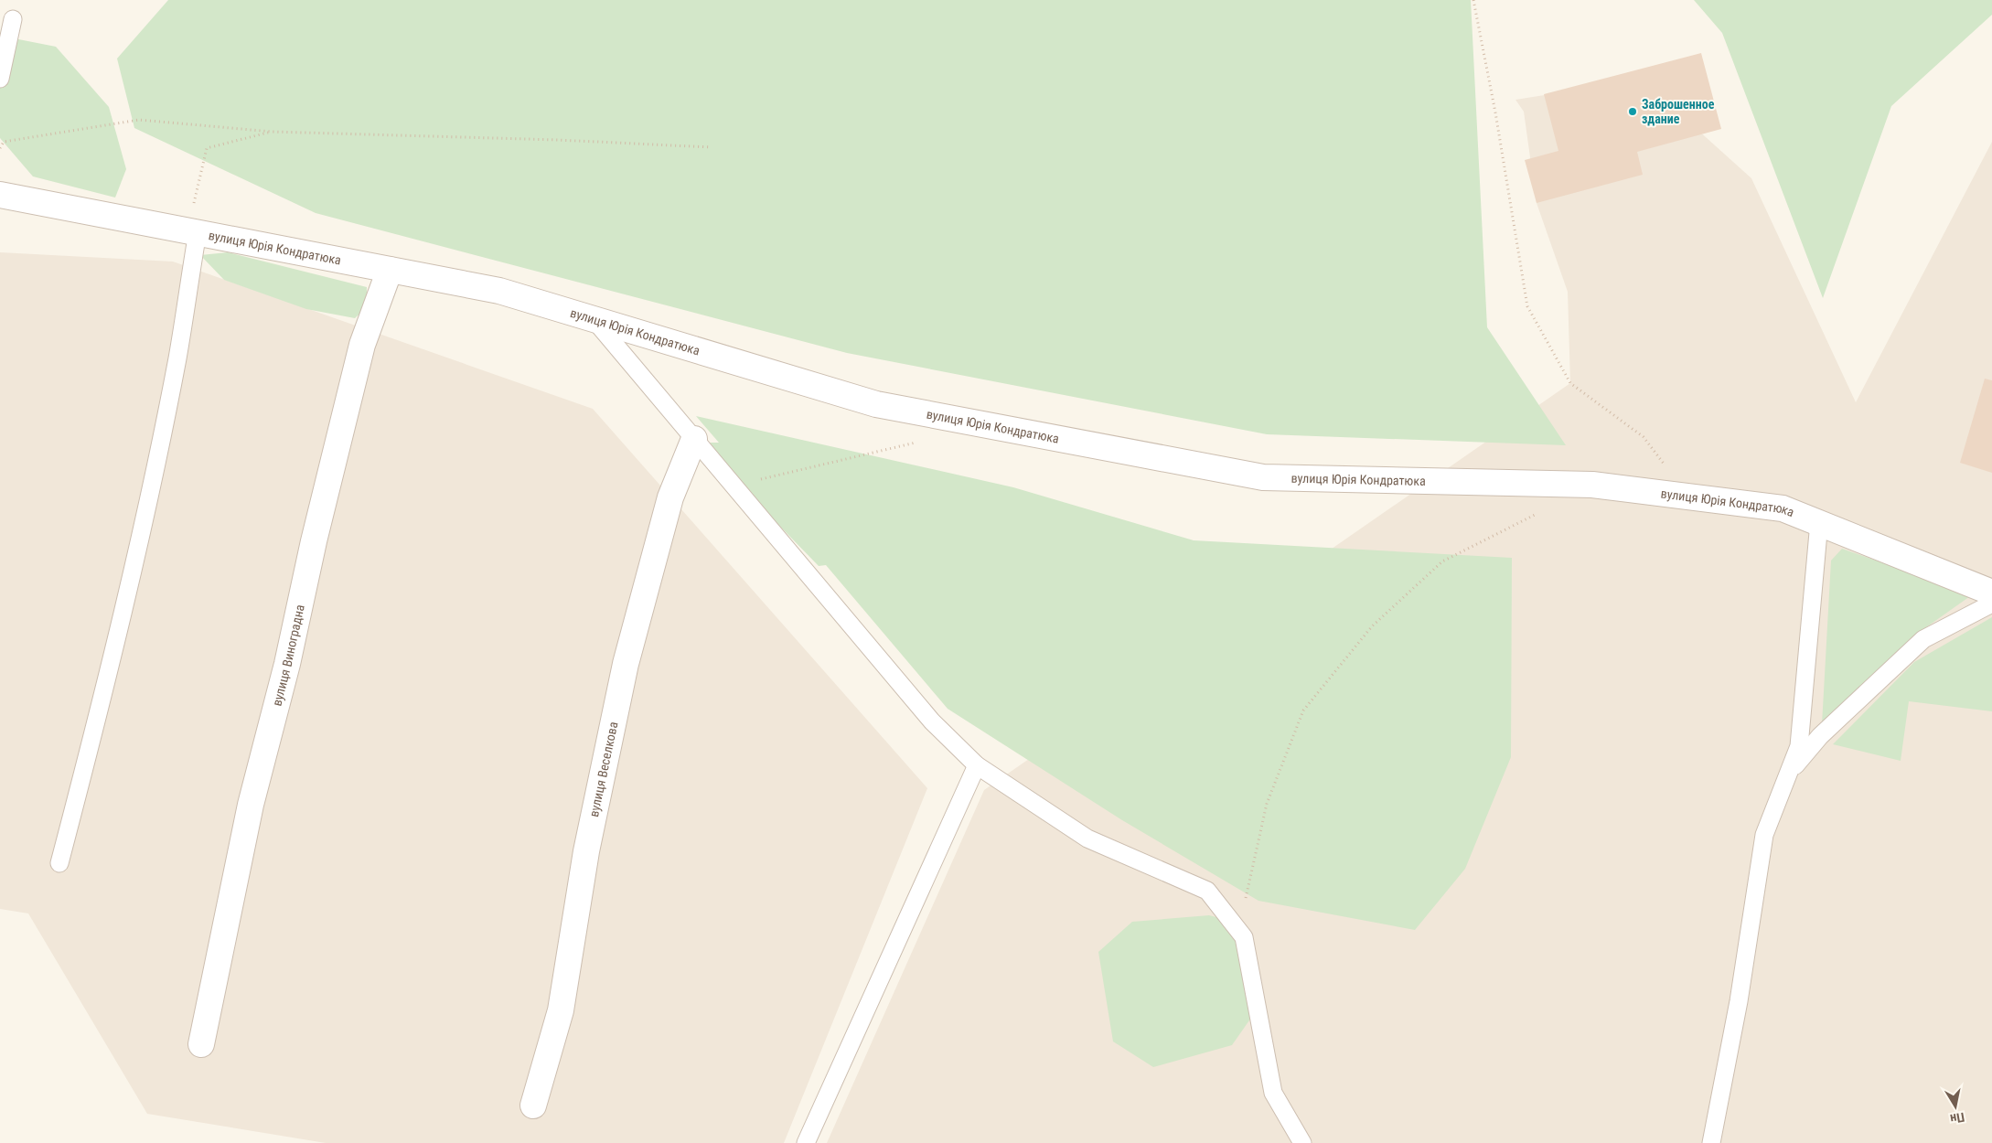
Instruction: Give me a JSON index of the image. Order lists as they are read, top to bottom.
{
  "streets": {
    "street": ["вулиця Юрія Кондратюка", "вулиця Виноградна", "вулиця Веселкова"]
  },
  "crossings": [
    ["вулиця Юрія Кондратюка", "вулиця Виноградна"]
  ],
  "places": ["Заброшенное здание"],
  "north": "bottom"
}
